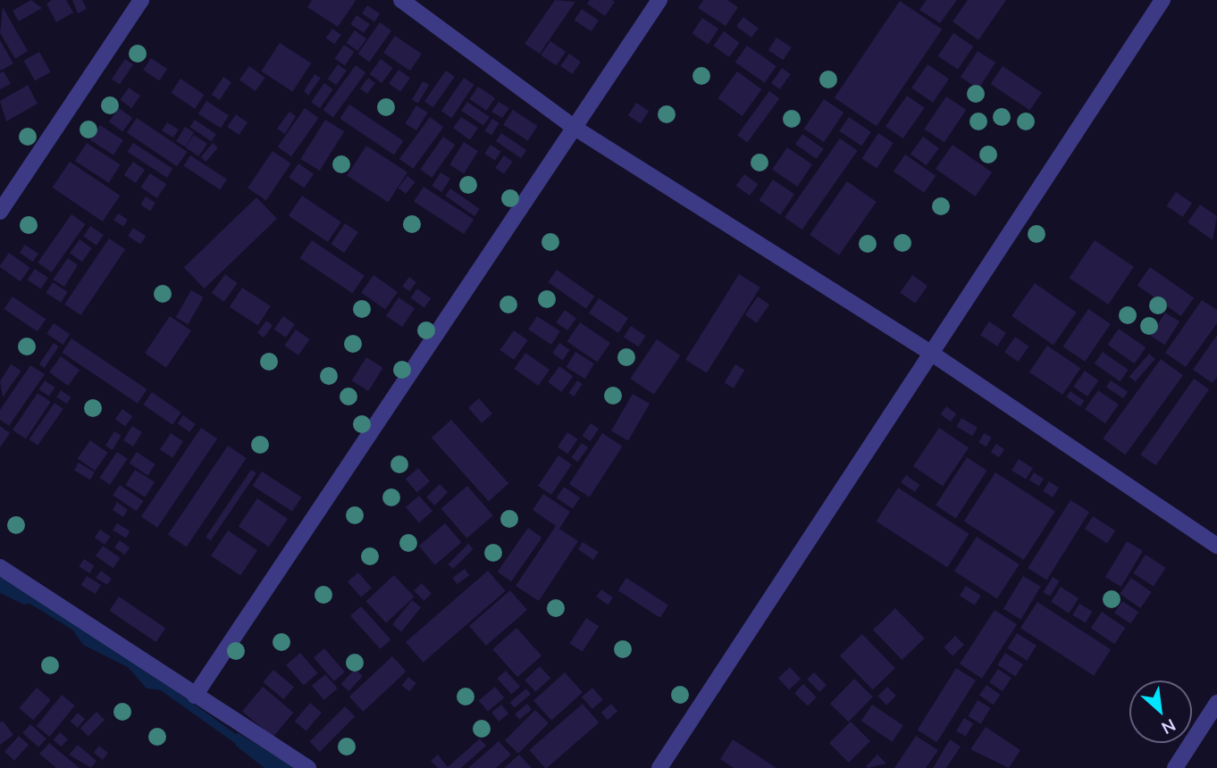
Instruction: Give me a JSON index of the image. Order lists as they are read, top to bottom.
{
  "north": "bottom right"
}
